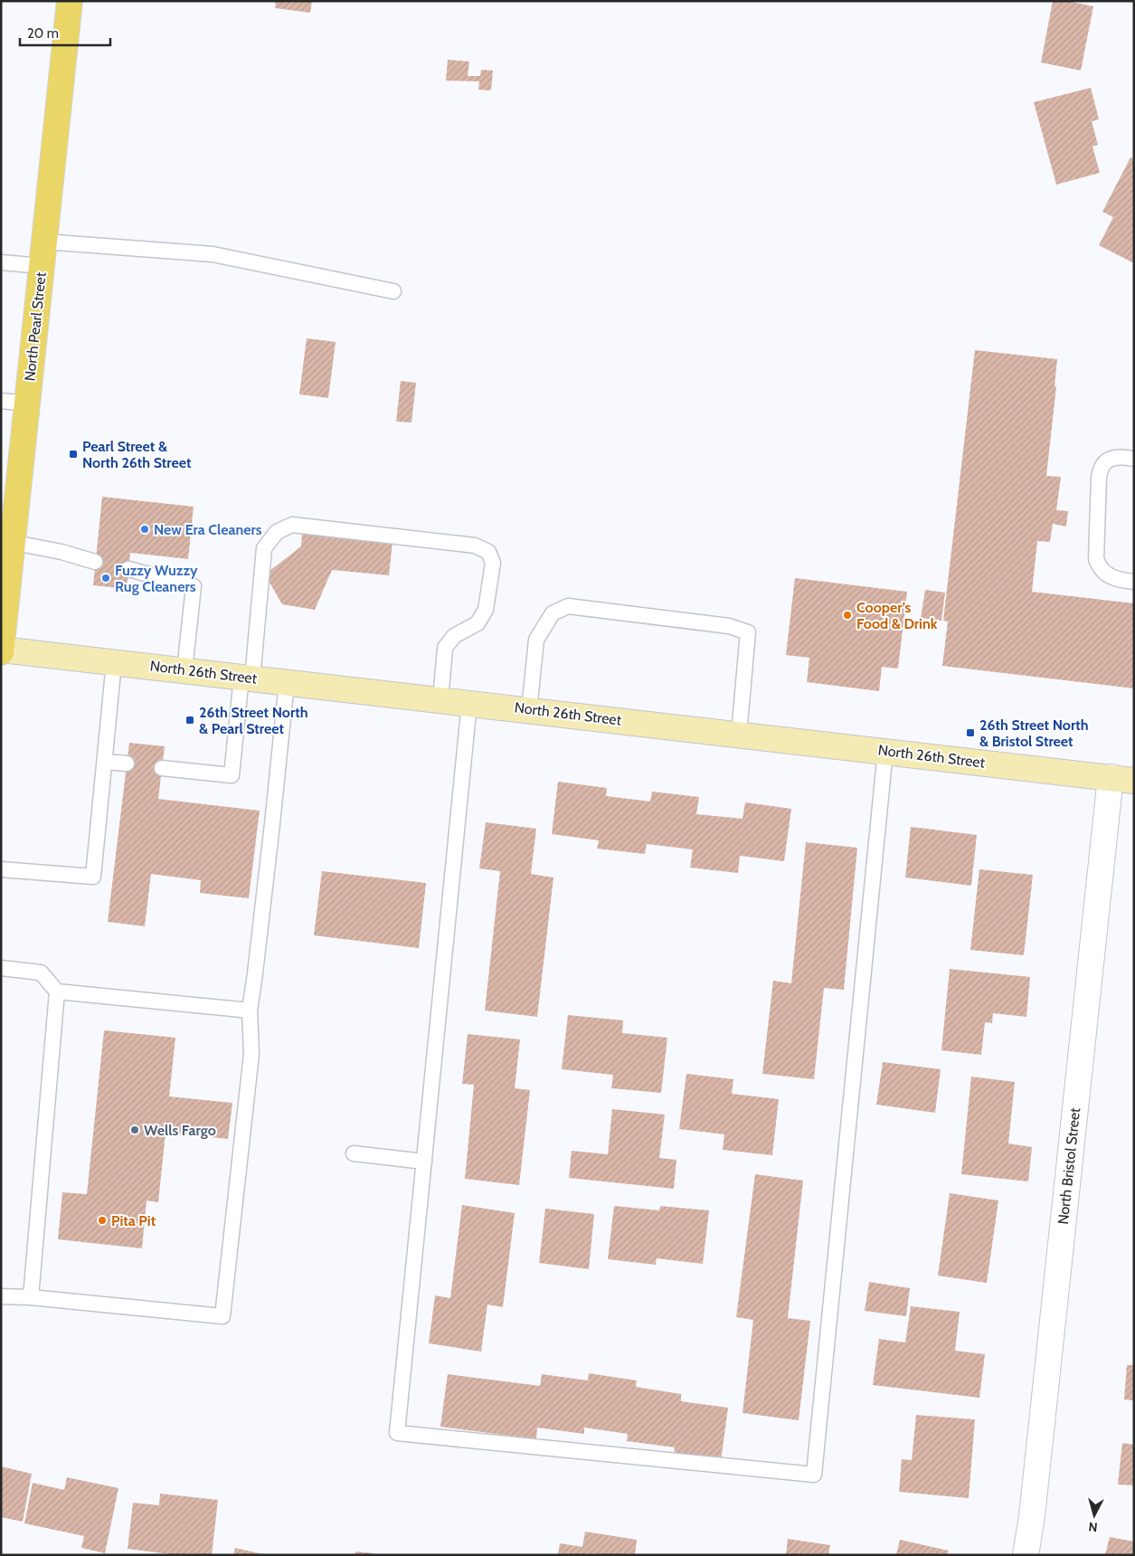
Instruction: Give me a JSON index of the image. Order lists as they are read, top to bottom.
{
  "streets": {
    "main road": ["North Pearl Street"],
    "street": ["North 26th Street", "North Bristol Street"]
  },
  "crossings": [
    ["North Pearl Street", "North 26th Street"],
    ["North 26th Street", "North Bristol Street"]
  ],
  "places": {
    "transit": ["Pearl Street & North 26th Street", "26th Street North & Pearl Street", "26th Street North & Bristol Street"],
    "other": [
      "New Era Cleaners",
      "Fuzzy Wuzzy Rug Cleaners",
      "Cooper’s Food & Drink",
      "Wells Fargo",
      "Pita Pit"
    ]
  },
  "scale_bar": "20 m",
  "north": "bottom"
}
